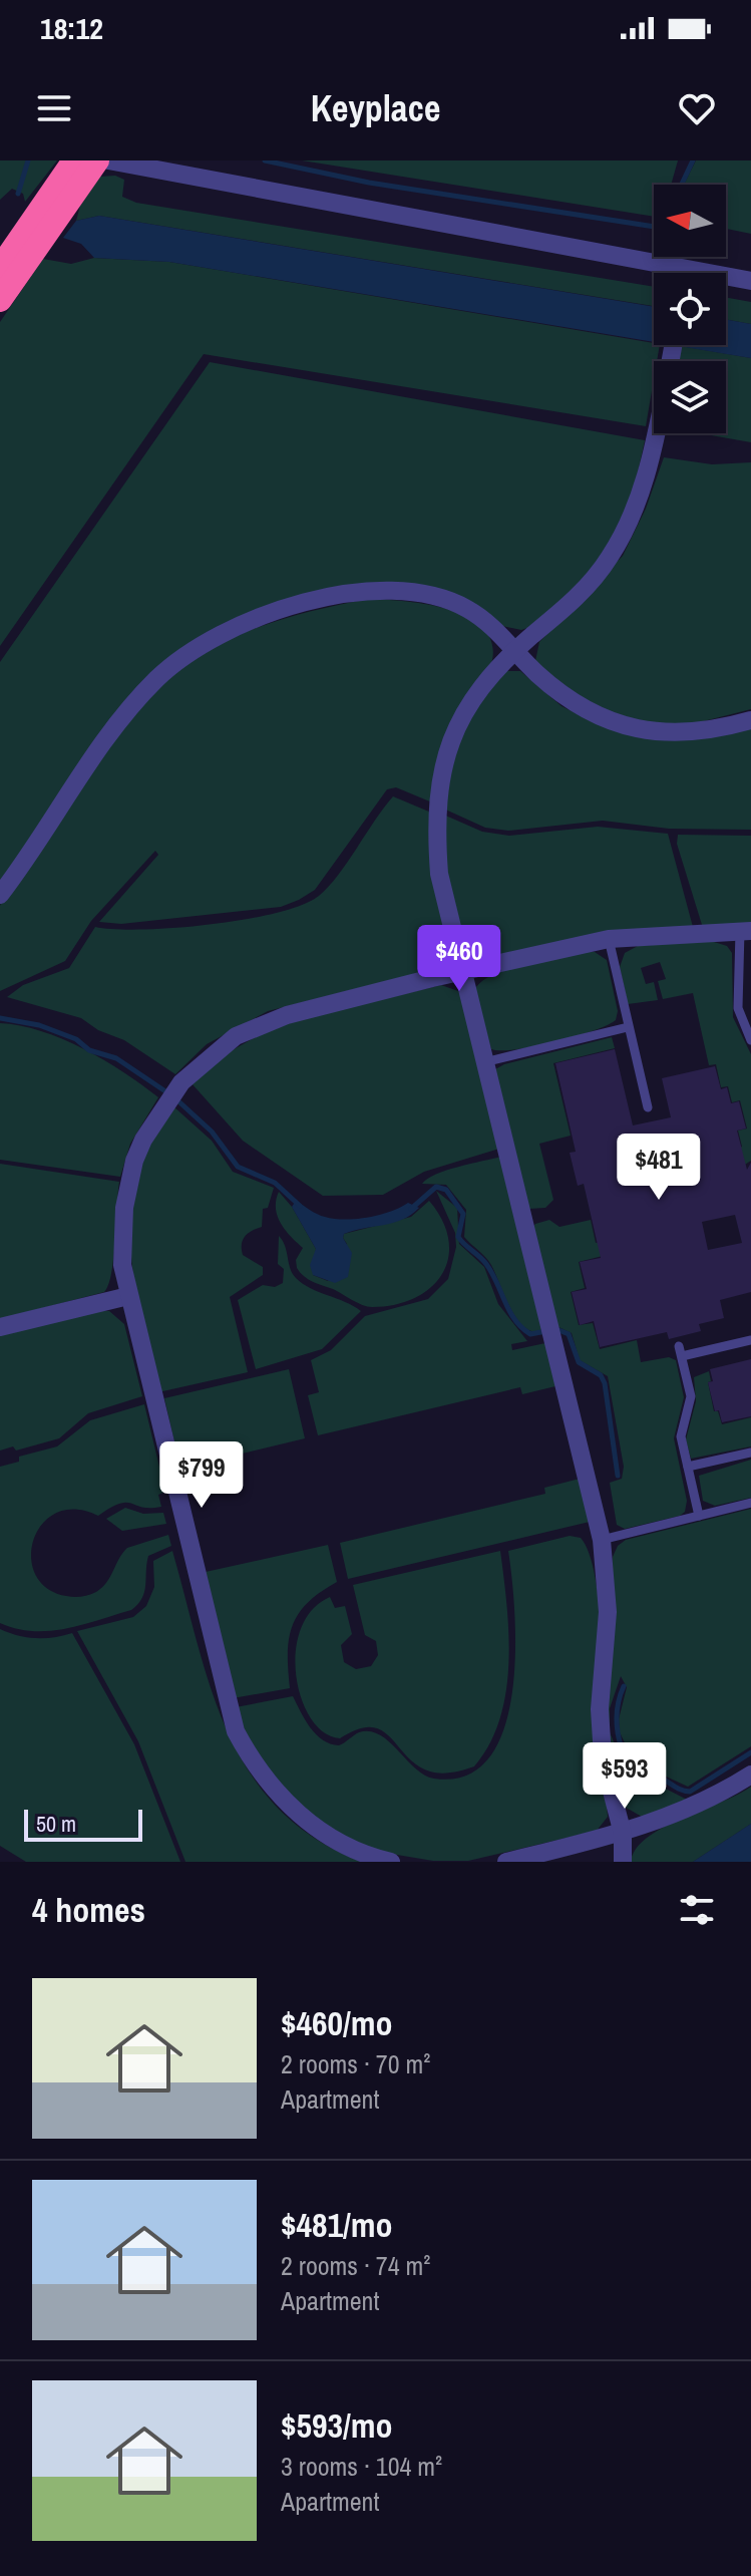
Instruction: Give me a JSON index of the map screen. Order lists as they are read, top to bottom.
{
  "scale_bar": "50 m",
  "north": "left",
  "page": {
    "status": "18:12",
    "header": "Keyplace",
    "price": [
      "$460",
      "$481",
      "$799",
      "$593"
    ],
    "scale": "50 m",
    "heading": "4 homes",
    "list": [
      {
        "name": "$460/mo",
        "note": "2 rooms · 70 m² · Apartment"
      },
      {
        "name": "$481/mo",
        "note": "2 rooms · 74 m² · Apartment"
      },
      {
        "name": "$593/mo",
        "note": "3 rooms · 104 m² · Apartment"
      }
    ]
  }
}
